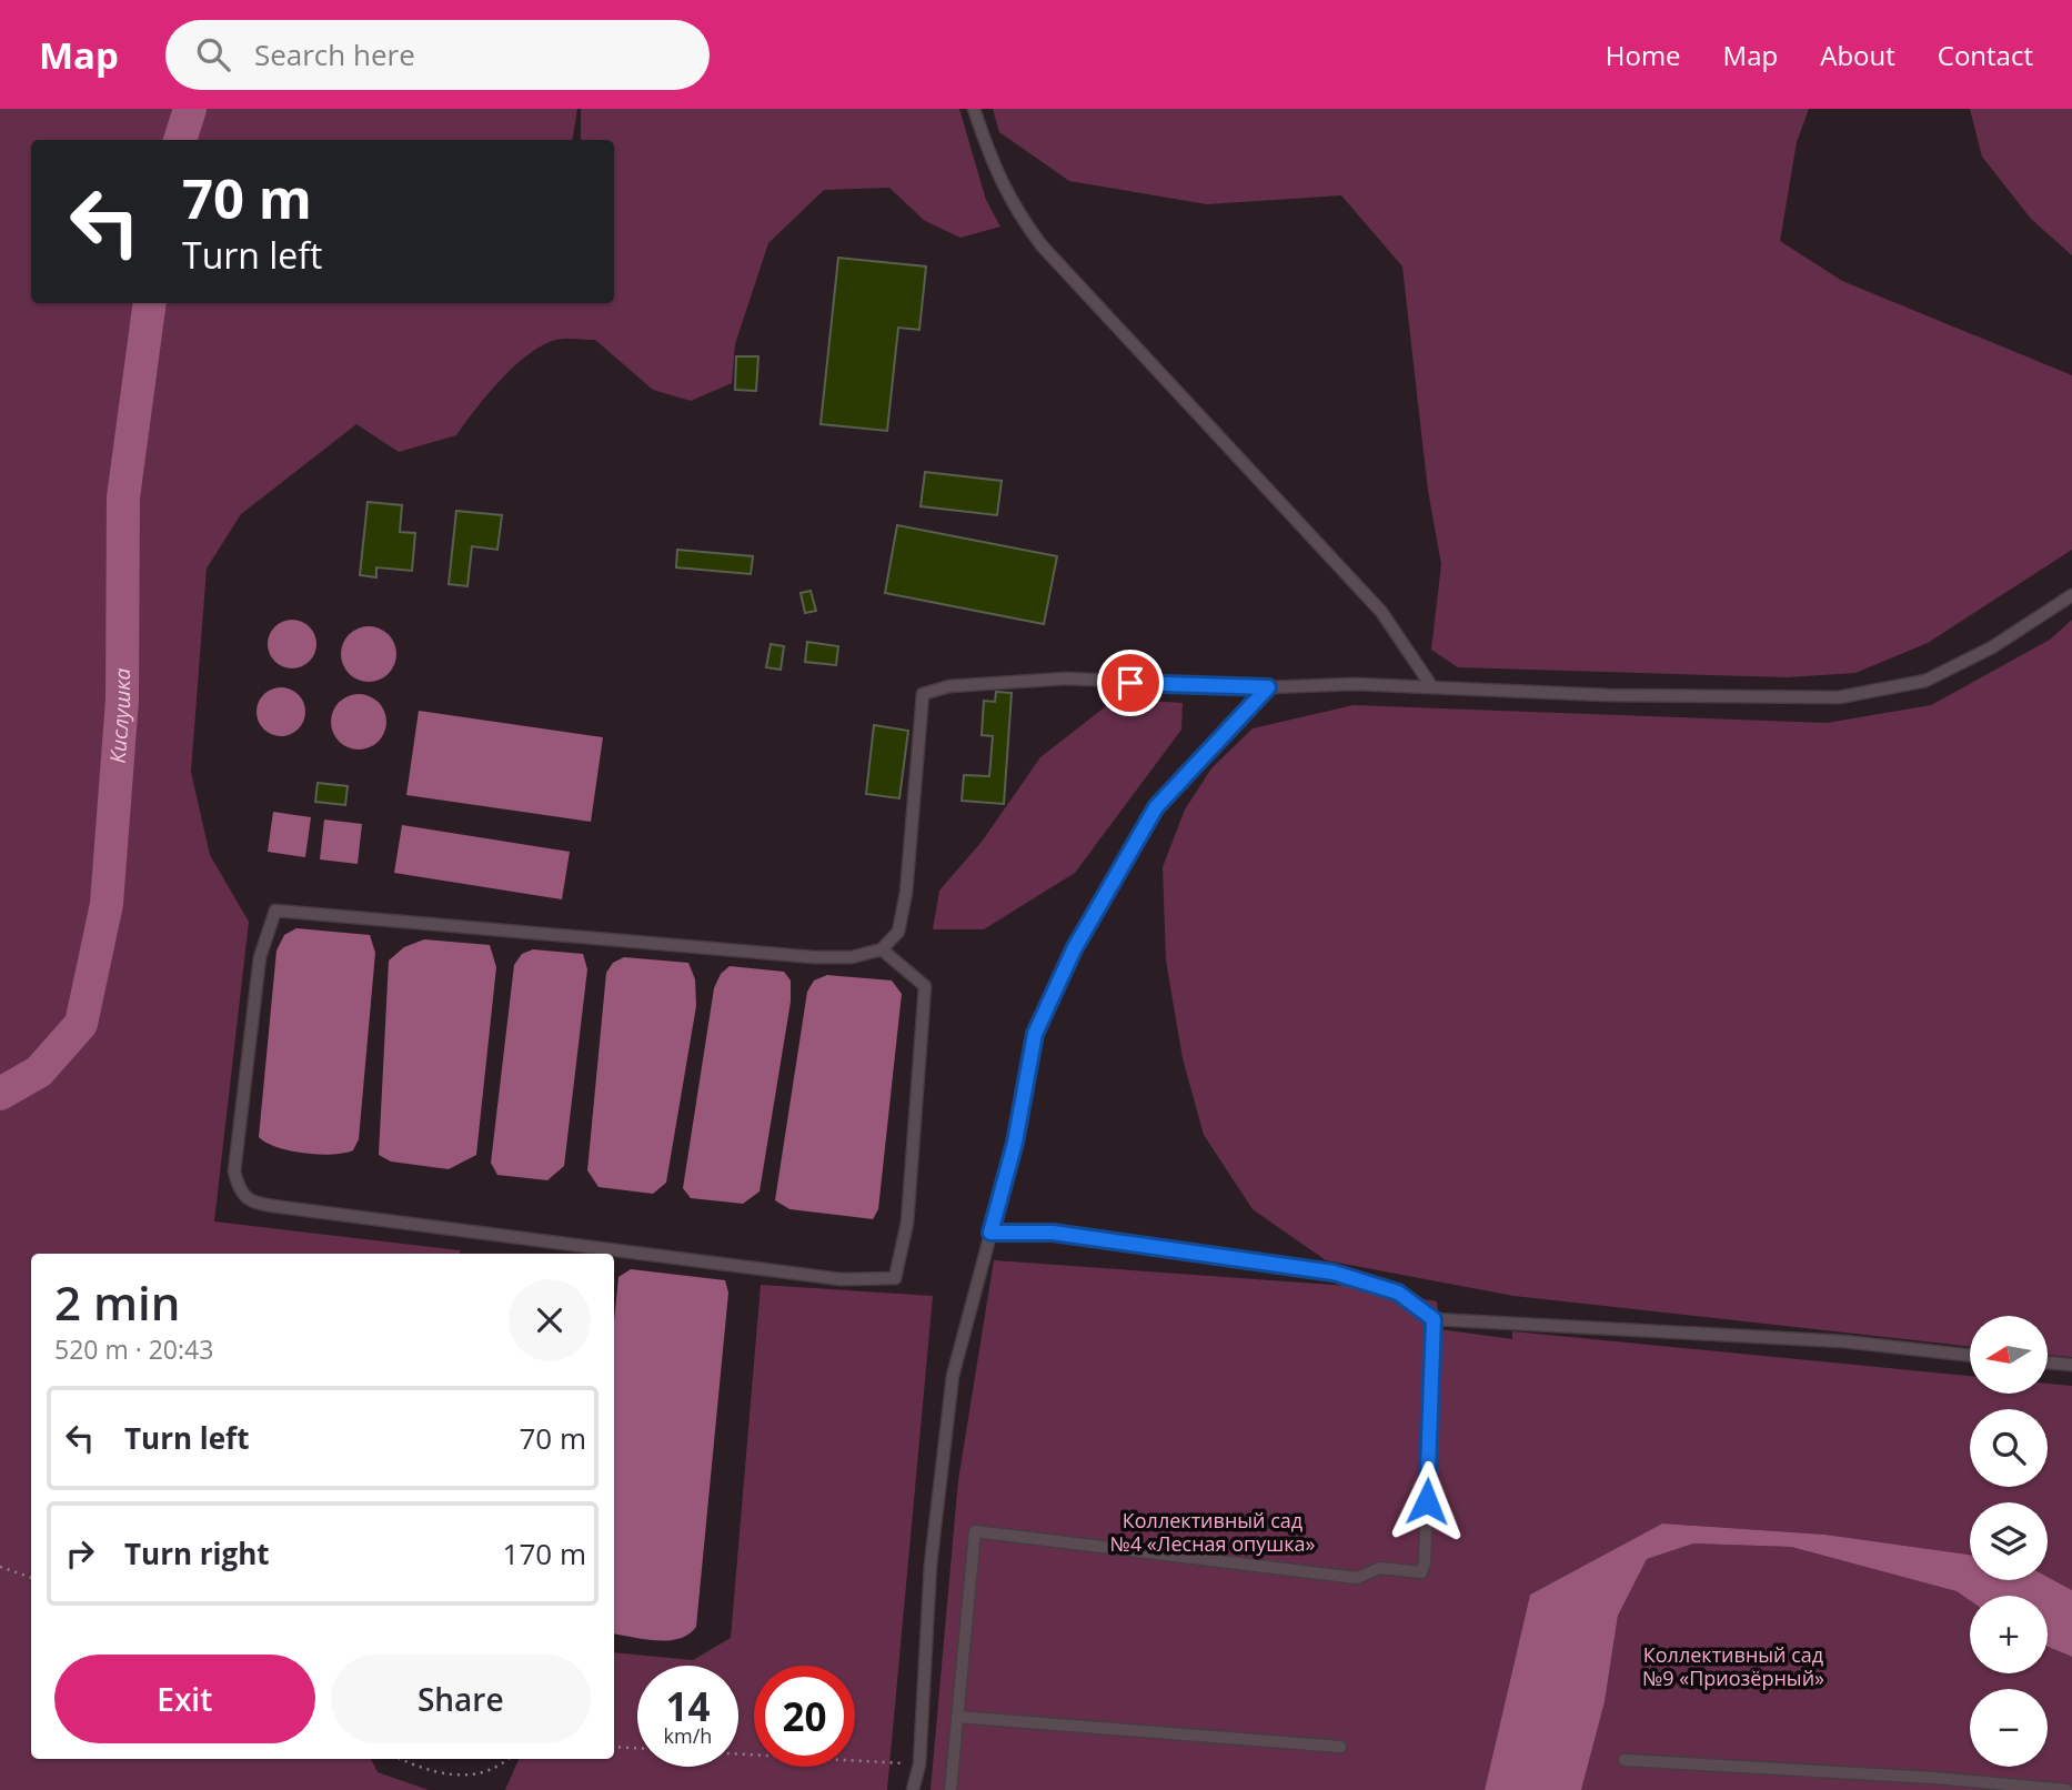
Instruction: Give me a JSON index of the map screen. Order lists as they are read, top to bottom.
{
  "water": ["Кислушка"],
  "parks": ["Коллективный сад №4 «Лесная опушка»", "Коллективный сад №9 «Приозёрный»"],
  "north": "left",
  "page": {
    "header": "Map",
    "search": "Search here",
    "nav": [
      "Home",
      "Map",
      "About",
      "Contact"
    ],
    "turn": ["70 m", "Turn left"],
    "heading": ["2 min", "520 m · 20:43"],
    "map_buttons": ["+", "−"],
    "list": [
      {
        "name": "Turn left",
        "value": "70 m"
      },
      {
        "name": "Turn right",
        "value": "170 m"
      }
    ],
    "buttons": ["Exit", "Share"],
    "speed": "14 km/h",
    "limit": "20"
  }
}
